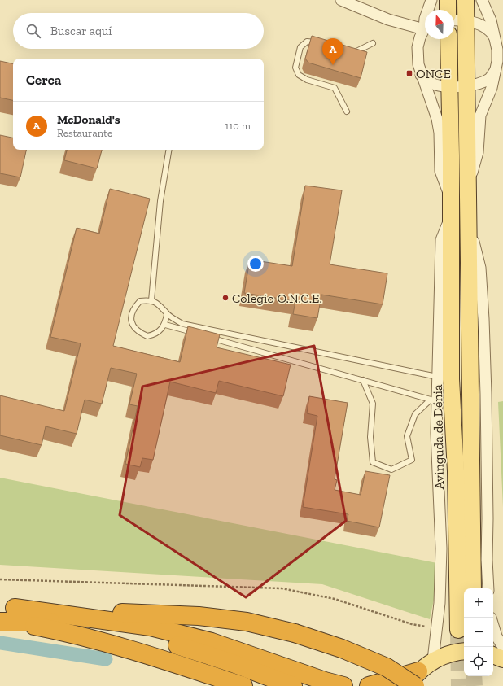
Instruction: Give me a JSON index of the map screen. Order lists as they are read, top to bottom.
{
  "streets": {
    "main road": ["Avinguda de Dénia"]
  },
  "places": {
    "transit": ["ONCE"],
    "other": ["Colegio O.N.C.E."]
  },
  "north": "top",
  "page": {
    "search": "Buscar aquí",
    "pins": "A",
    "heading": "Cerca",
    "list": [
      {
        "mark": "A",
        "name": "McDonald's",
        "note": "Restaurante",
        "value": "110 m"
      }
    ],
    "map_buttons": ["+", "−"]
  }
}
